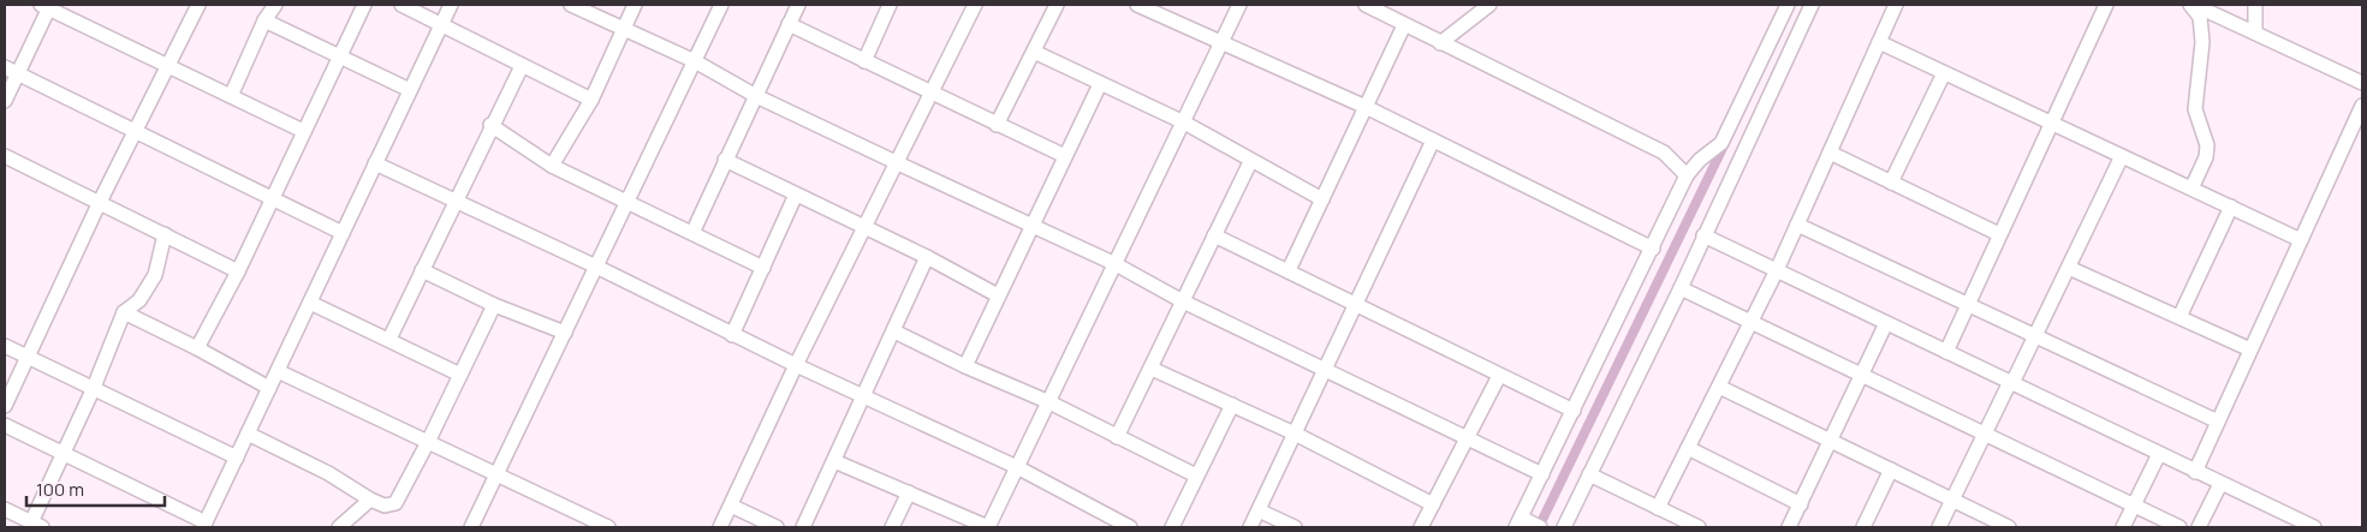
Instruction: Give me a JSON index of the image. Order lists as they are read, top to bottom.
{
  "scale_bar": "100 m"
}
